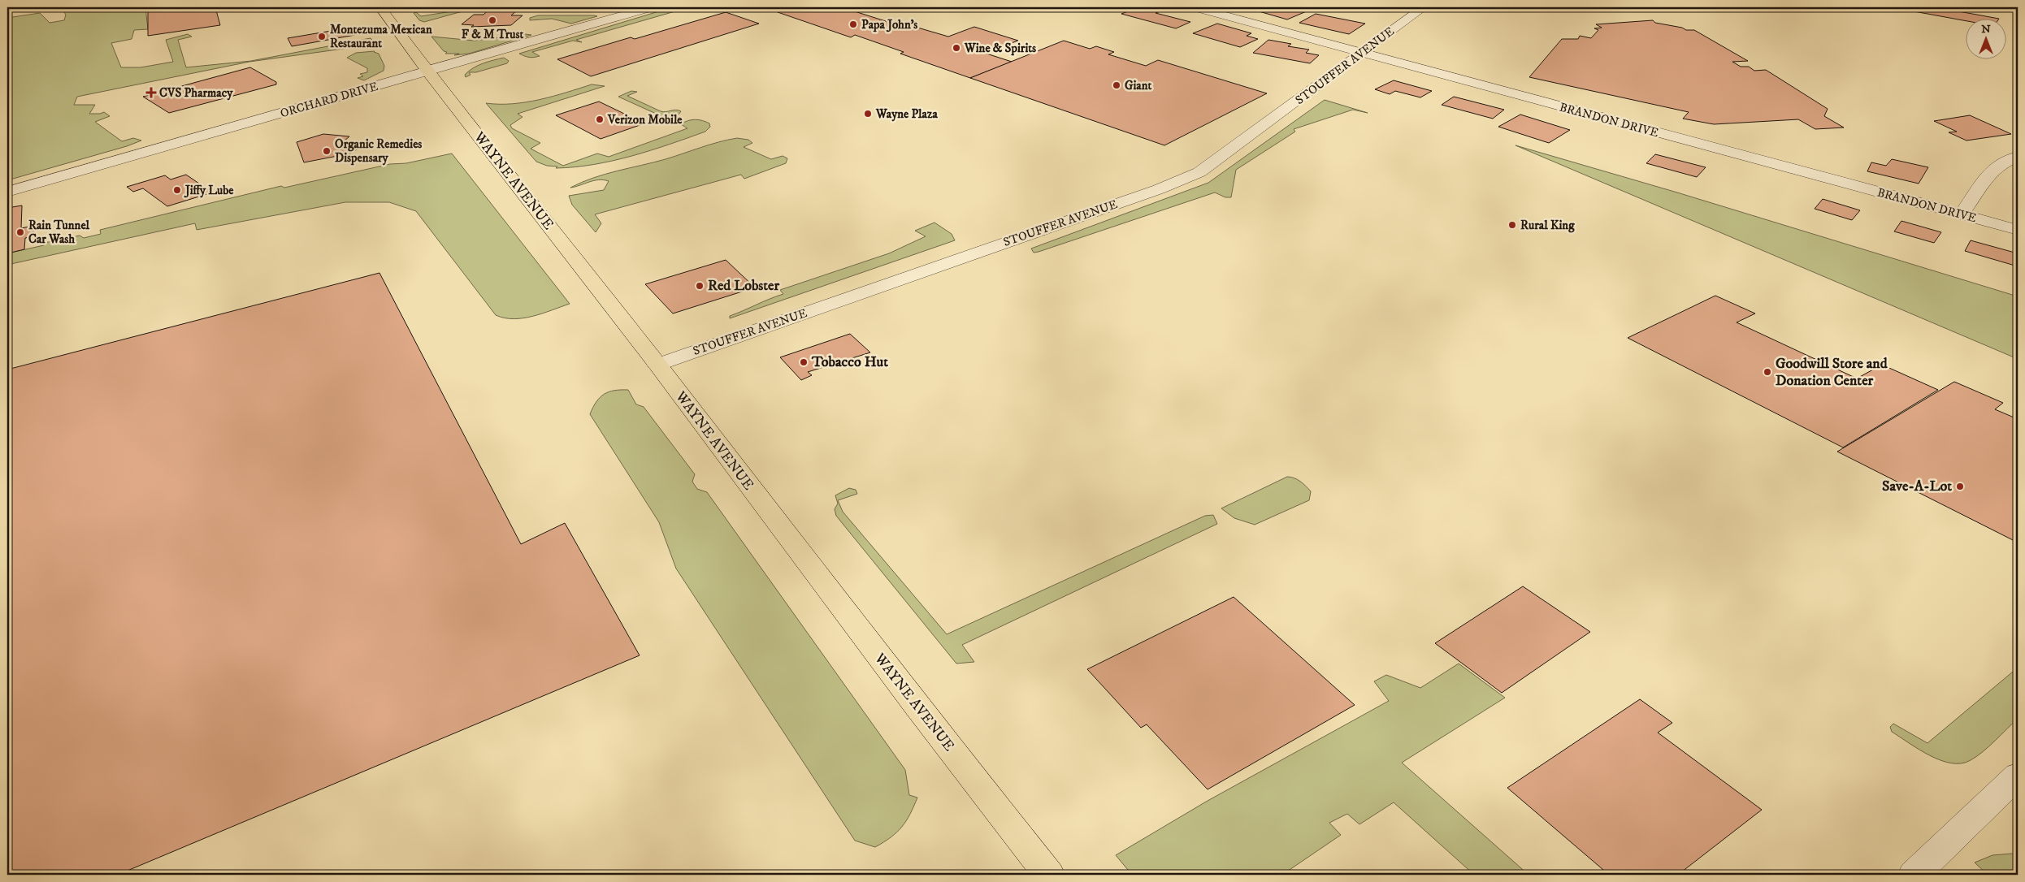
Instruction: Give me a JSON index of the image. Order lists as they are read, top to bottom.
{
  "streets": {
    "main road": ["WAYNE AVENUE"],
    "street": ["STOUFFER AVENUE", "ORCHARD DRIVE", "BRANDON DRIVE"]
  },
  "crossings": [
    ["STOUFFER AVENUE", "BRANDON DRIVE"],
    ["STOUFFER AVENUE", "WAYNE AVENUE"],
    ["ORCHARD DRIVE", "WAYNE AVENUE"]
  ],
  "places": {
    "other": [
      "F & M Trust",
      "Papa John's",
      "Montezuma Mexican Restaurant",
      "Wine & Spirits",
      "Giant",
      "Wayne Plaza",
      "Verizon Mobile",
      "Organic Remedies Dispensary",
      "Jiffy Lube",
      "Rural King",
      "Rain Tunnel Car Wash",
      "Red Lobster",
      "Tobacco Hut",
      "Goodwill Store and Donation Center",
      "Save-A-Lot"
    ],
    "health": ["CVS Pharmacy"]
  },
  "north": "top"
}
